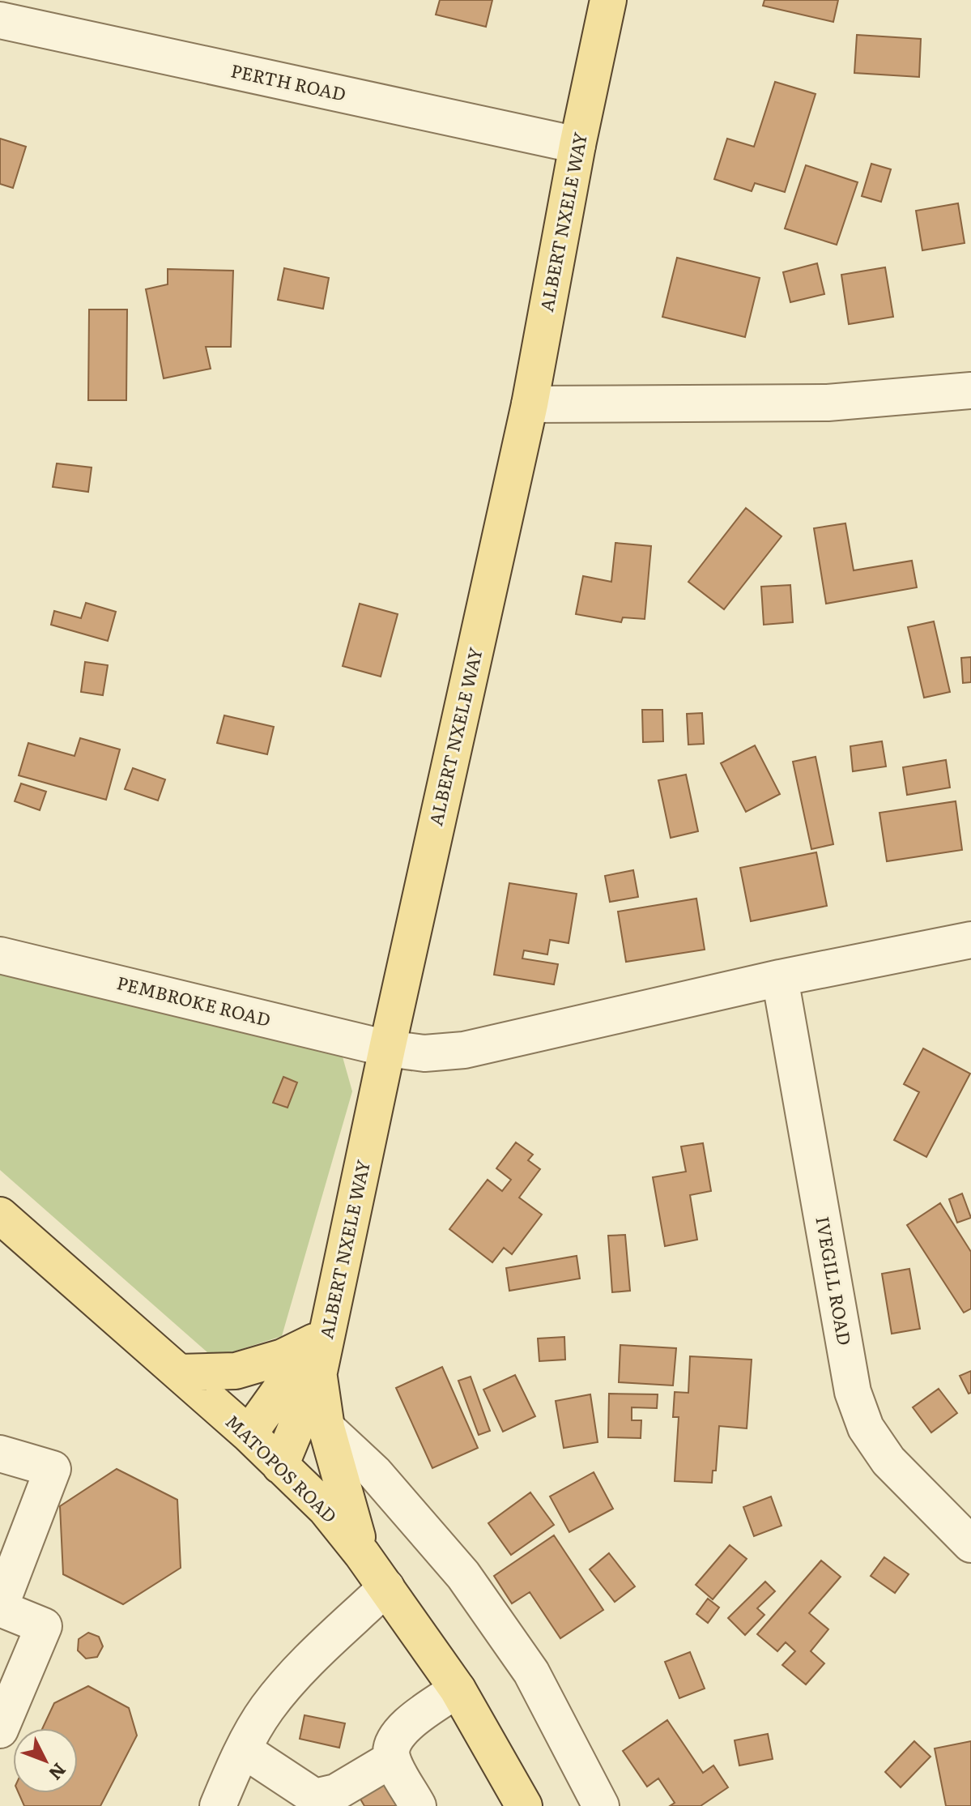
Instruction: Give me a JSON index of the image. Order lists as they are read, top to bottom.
{
  "streets": {
    "main road": ["ALBERT NXELE WAY", "MATOPOS ROAD"],
    "street": ["PERTH ROAD", "PEMBROKE ROAD", "IVEGILL ROAD"]
  },
  "crossings": [
    ["PERTH ROAD", "ALBERT NXELE WAY"],
    ["ALBERT NXELE WAY", "PEMBROKE ROAD"],
    ["PEMBROKE ROAD", "IVEGILL ROAD"]
  ],
  "north": "bottom right"
}
